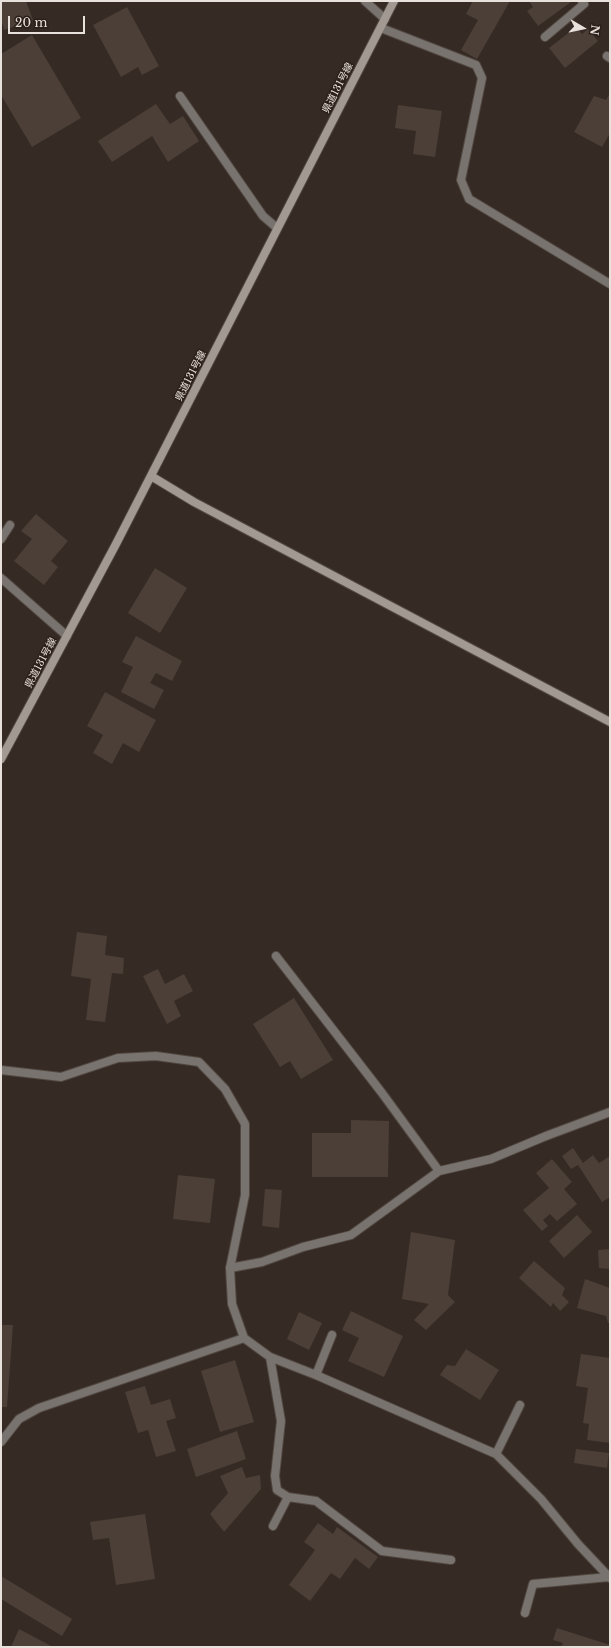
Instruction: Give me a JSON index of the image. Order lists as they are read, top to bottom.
{
  "streets": {
    "main road": ["県道131号線"]
  },
  "scale_bar": "20 m",
  "north": "right"
}
